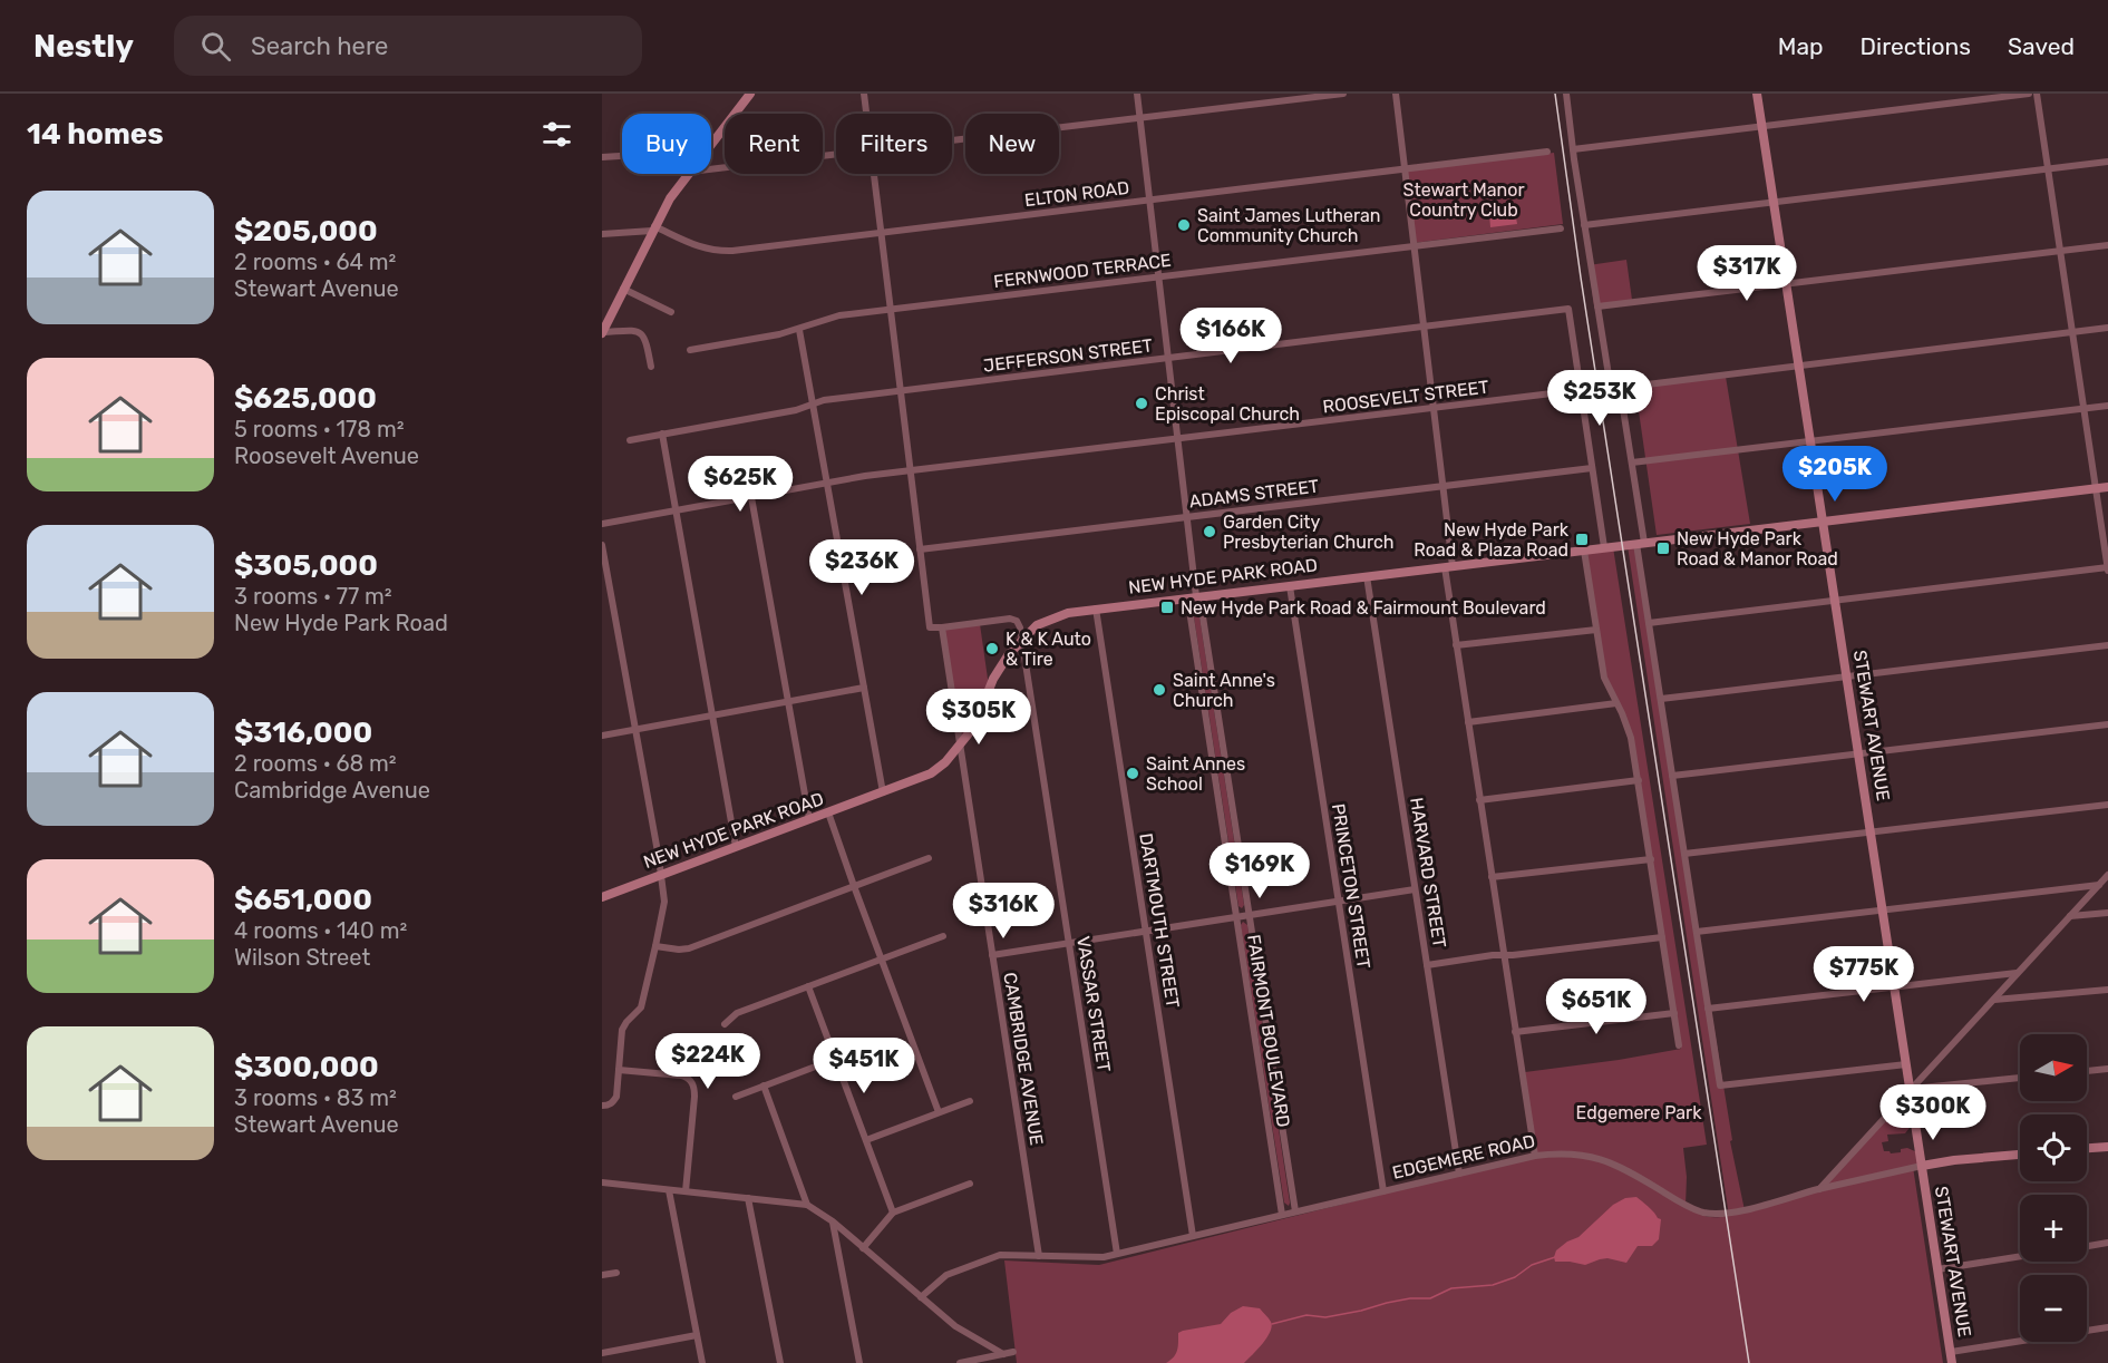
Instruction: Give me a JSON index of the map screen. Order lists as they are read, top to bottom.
{
  "streets": {
    "main road": ["NEW HYDE PARK ROAD", "STEWART AVENUE"],
    "street": [
      "ELTON ROAD",
      "FERNWOOD TERRACE",
      "JEFFERSON STREET",
      "ROOSEVELT STREET",
      "ADAMS STREET",
      "HARVARD STREET",
      "PRINCETON STREET",
      "DARTMOUTH STREET",
      "VASSAR STREET",
      "FAIRMONT BOULEVARD",
      "CAMBRIDGE AVENUE",
      "EDGEMERE ROAD"
    ]
  },
  "crossings": [
    ["JEFFERSON STREET", "ROOSEVELT STREET"],
    ["NEW HYDE PARK ROAD", "STEWART AVENUE"],
    ["NEW HYDE PARK ROAD", "HARVARD STREET"],
    ["NEW HYDE PARK ROAD", "PRINCETON STREET"],
    ["NEW HYDE PARK ROAD", "DARTMOUTH STREET"],
    ["NEW HYDE PARK ROAD", "VASSAR STREET"],
    ["NEW HYDE PARK ROAD", "FAIRMONT BOULEVARD"],
    ["NEW HYDE PARK ROAD", "CAMBRIDGE AVENUE"],
    ["STEWART AVENUE", "EDGEMERE ROAD"],
    ["HARVARD STREET", "EDGEMERE ROAD"],
    ["PRINCETON STREET", "EDGEMERE ROAD"],
    ["DARTMOUTH STREET", "EDGEMERE ROAD"],
    ["VASSAR STREET", "EDGEMERE ROAD"],
    ["FAIRMONT BOULEVARD", "EDGEMERE ROAD"],
    ["CAMBRIDGE AVENUE", "EDGEMERE ROAD"]
  ],
  "parks": ["Stewart Manor Country Club", "Edgemere Park"],
  "places": {
    "other": [
      "Saint James Lutheran Community Church",
      "Christ Episcopal Church",
      "Garden City Presbyterian Church",
      "K & K Auto & Tire",
      "Saint Anne's Church",
      "Saint Annes School"
    ],
    "transit": ["New Hyde Park Road & Plaza Road", "New Hyde Park Road & Manor Road", "New Hyde Park Road & Fairmount Boulevard"]
  },
  "north": "right",
  "page": {
    "header": "Nestly",
    "search": "Search here",
    "nav": ["Map", "Directions", "Saved"],
    "heading": "14 homes",
    "chip": [
      "Buy",
      "Rent",
      "Filters",
      "New"
    ],
    "list": [
      {
        "name": "$205,000",
        "note": "2 rooms · 64 m² · Stewart Avenue"
      },
      {
        "name": "$625,000",
        "note": "5 rooms · 178 m² · Roosevelt Avenue"
      },
      {
        "name": "$305,000",
        "note": "3 rooms · 77 m² · New Hyde Park Road"
      },
      {
        "name": "$316,000",
        "note": "2 rooms · 68 m² · Cambridge Avenue"
      },
      {
        "name": "$651,000",
        "note": "4 rooms · 140 m² · Wilson Street"
      },
      {
        "name": "$300,000",
        "note": "3 rooms · 83 m² · Stewart Avenue"
      }
    ],
    "price": [
      "$317K",
      "$166K",
      "$253K",
      "$205K",
      "$625K",
      "$236K",
      "$305K",
      "$169K",
      "$316K",
      "$775K",
      "$651K",
      "$224K",
      "$451K",
      "$300K"
    ],
    "map_buttons": ["+", "−"]
  }
}
